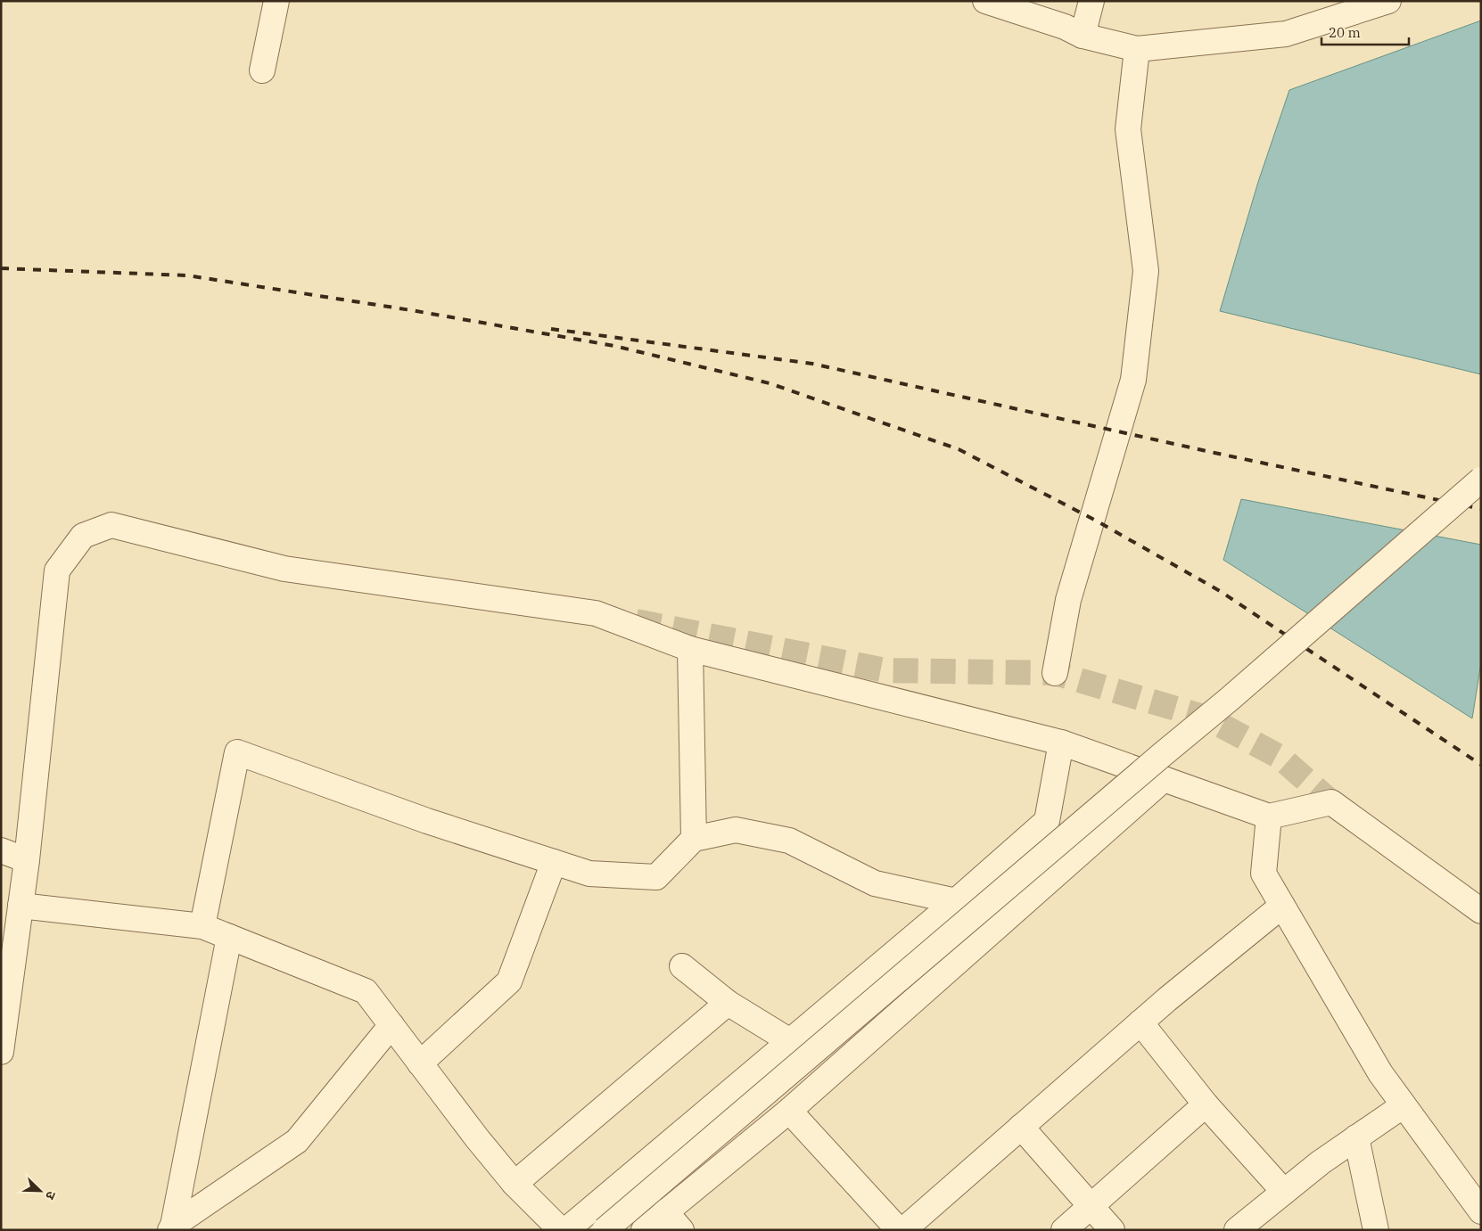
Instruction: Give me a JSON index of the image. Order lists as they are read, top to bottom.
{
  "scale_bar": "20 m",
  "north": "bottom right"
}
